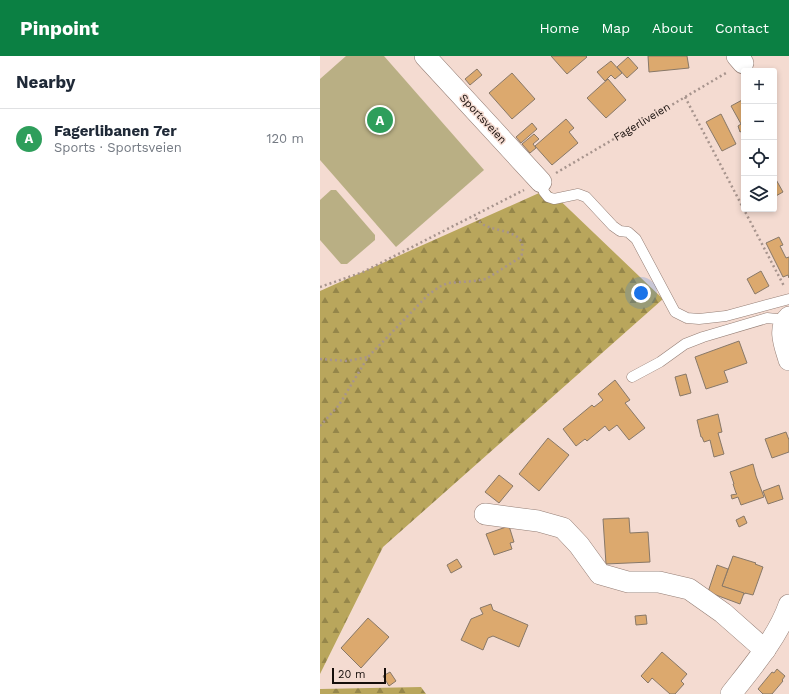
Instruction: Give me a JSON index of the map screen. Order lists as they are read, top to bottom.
{
  "streets": {
    "street": ["Sportsveien"],
    "path": ["Fagerliveien"]
  },
  "crossings": [
    ["Sportsveien", "Fagerliveien"]
  ],
  "scale_bar": "20 m",
  "page": {
    "header": "Pinpoint",
    "nav": [
      "Home",
      "Map",
      "About",
      "Contact"
    ],
    "heading": "Nearby",
    "map_buttons": ["+", "−"],
    "pins": "A",
    "list": [
      {
        "mark": "A",
        "name": "Fagerlibanen 7er",
        "note": "Sports · Sportsveien",
        "value": "120 m"
      }
    ],
    "scale": "20 m"
  }
}
